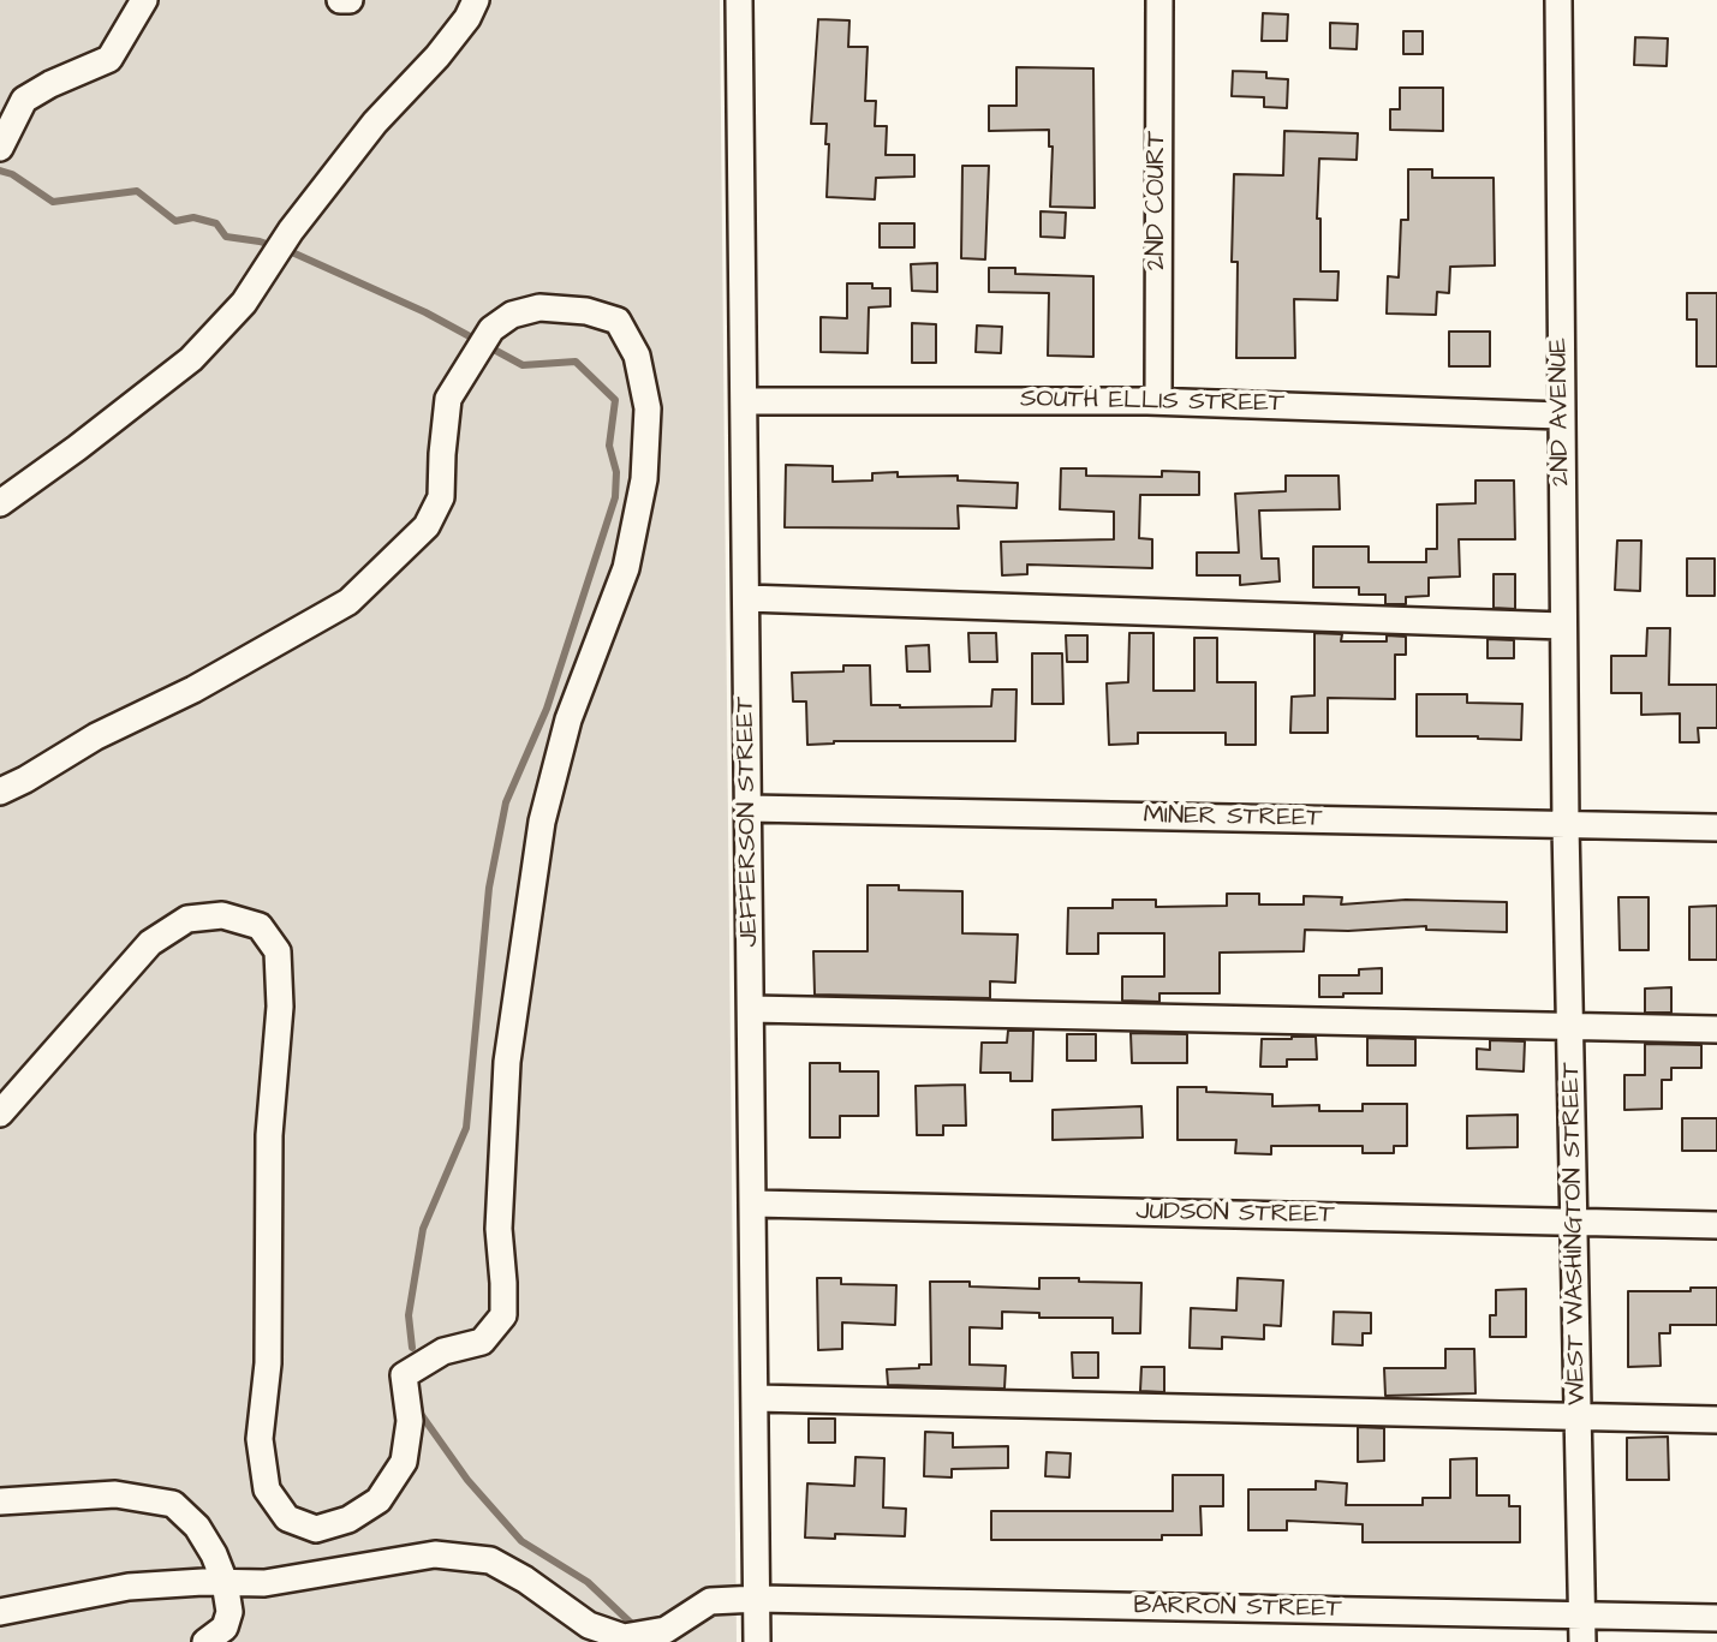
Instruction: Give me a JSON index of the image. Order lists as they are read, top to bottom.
{
  "streets": {
    "street": [
      "2ND COURT",
      "SOUTH ELLIS STREET",
      "2ND AVENUE",
      "MINER STREET",
      "JEFFERSON STREET",
      "JUDSON STREET",
      "WEST WASHINGTON STREET",
      "BARRON STREET"
    ]
  },
  "crossings": [
    ["2ND COURT", "SOUTH ELLIS STREET"],
    ["SOUTH ELLIS STREET", "2ND AVENUE"],
    ["SOUTH ELLIS STREET", "JEFFERSON STREET"],
    ["2ND AVENUE", "MINER STREET"],
    ["2ND AVENUE", "WEST WASHINGTON STREET"],
    ["MINER STREET", "JEFFERSON STREET"],
    ["MINER STREET", "WEST WASHINGTON STREET"],
    ["JEFFERSON STREET", "JUDSON STREET"],
    ["JEFFERSON STREET", "BARRON STREET"],
    ["JUDSON STREET", "WEST WASHINGTON STREET"],
    ["WEST WASHINGTON STREET", "BARRON STREET"]
  ]
}
